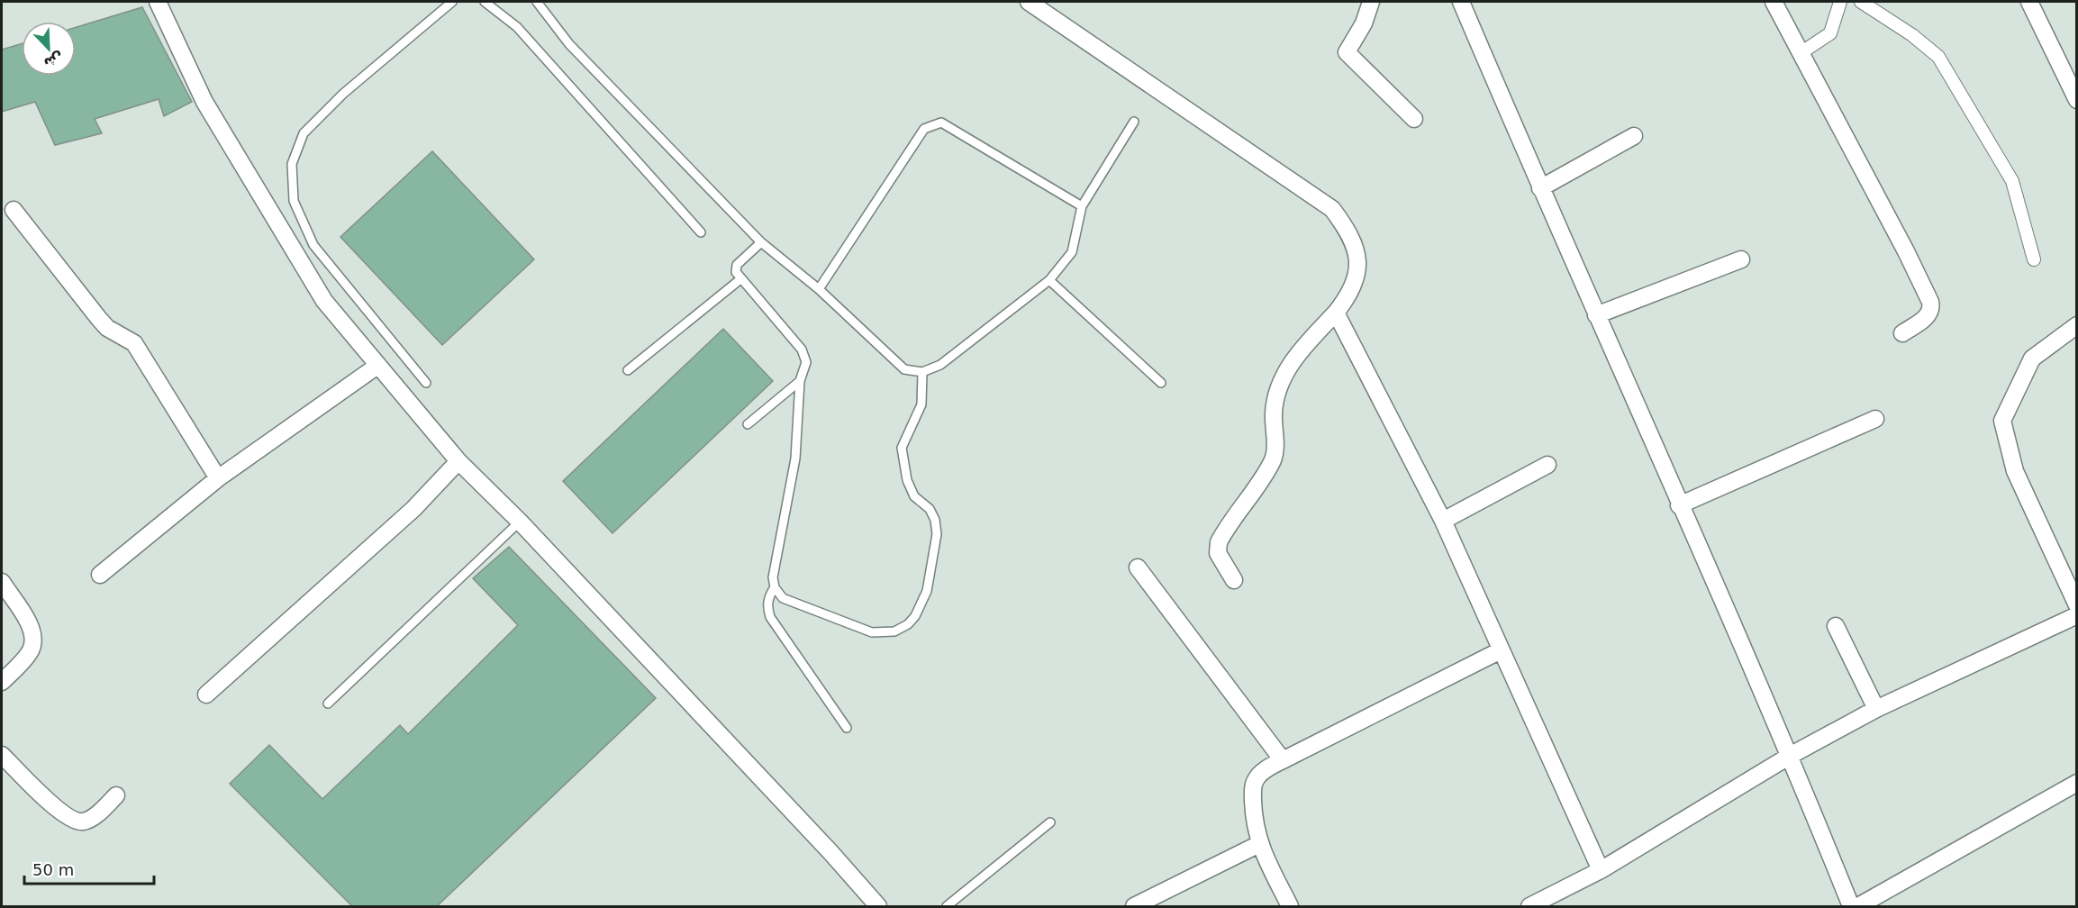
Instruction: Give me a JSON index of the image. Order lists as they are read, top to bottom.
{
  "scale_bar": "50 m",
  "north": "bottom right"
}
